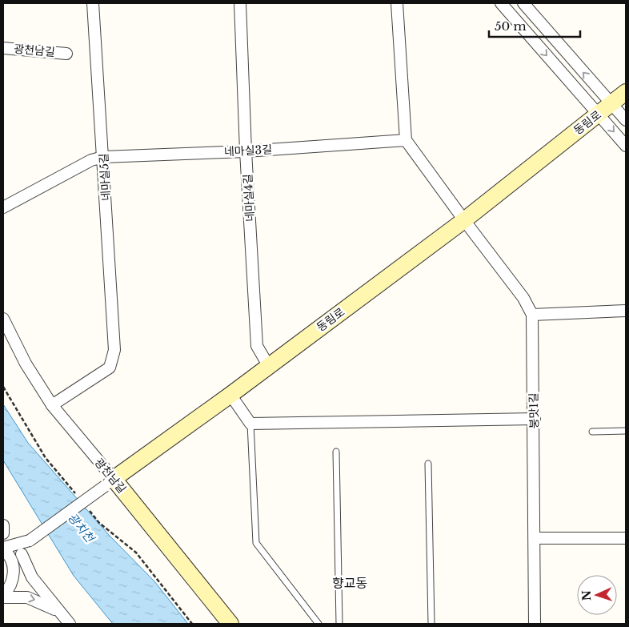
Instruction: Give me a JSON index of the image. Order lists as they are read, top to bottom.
{
  "streets": {
    "street": [
      "광천남길",
      "동림로",
      "네마실3길",
      "네마실5길",
      "네마실4길",
      "붕맛1길"
    ]
  },
  "crossings": [
    ["광천남길", "동림로"],
    ["광천남길", "네마실5길"],
    ["동림로", "네마실4길"],
    ["동림로", "붕맛1길"],
    ["네마실3길", "네마실5길"],
    ["네마실3길", "네마실4길"]
  ],
  "districts": ["향교동"],
  "water": ["광치천"],
  "scale_bar": "50 m",
  "north": "left"
}
